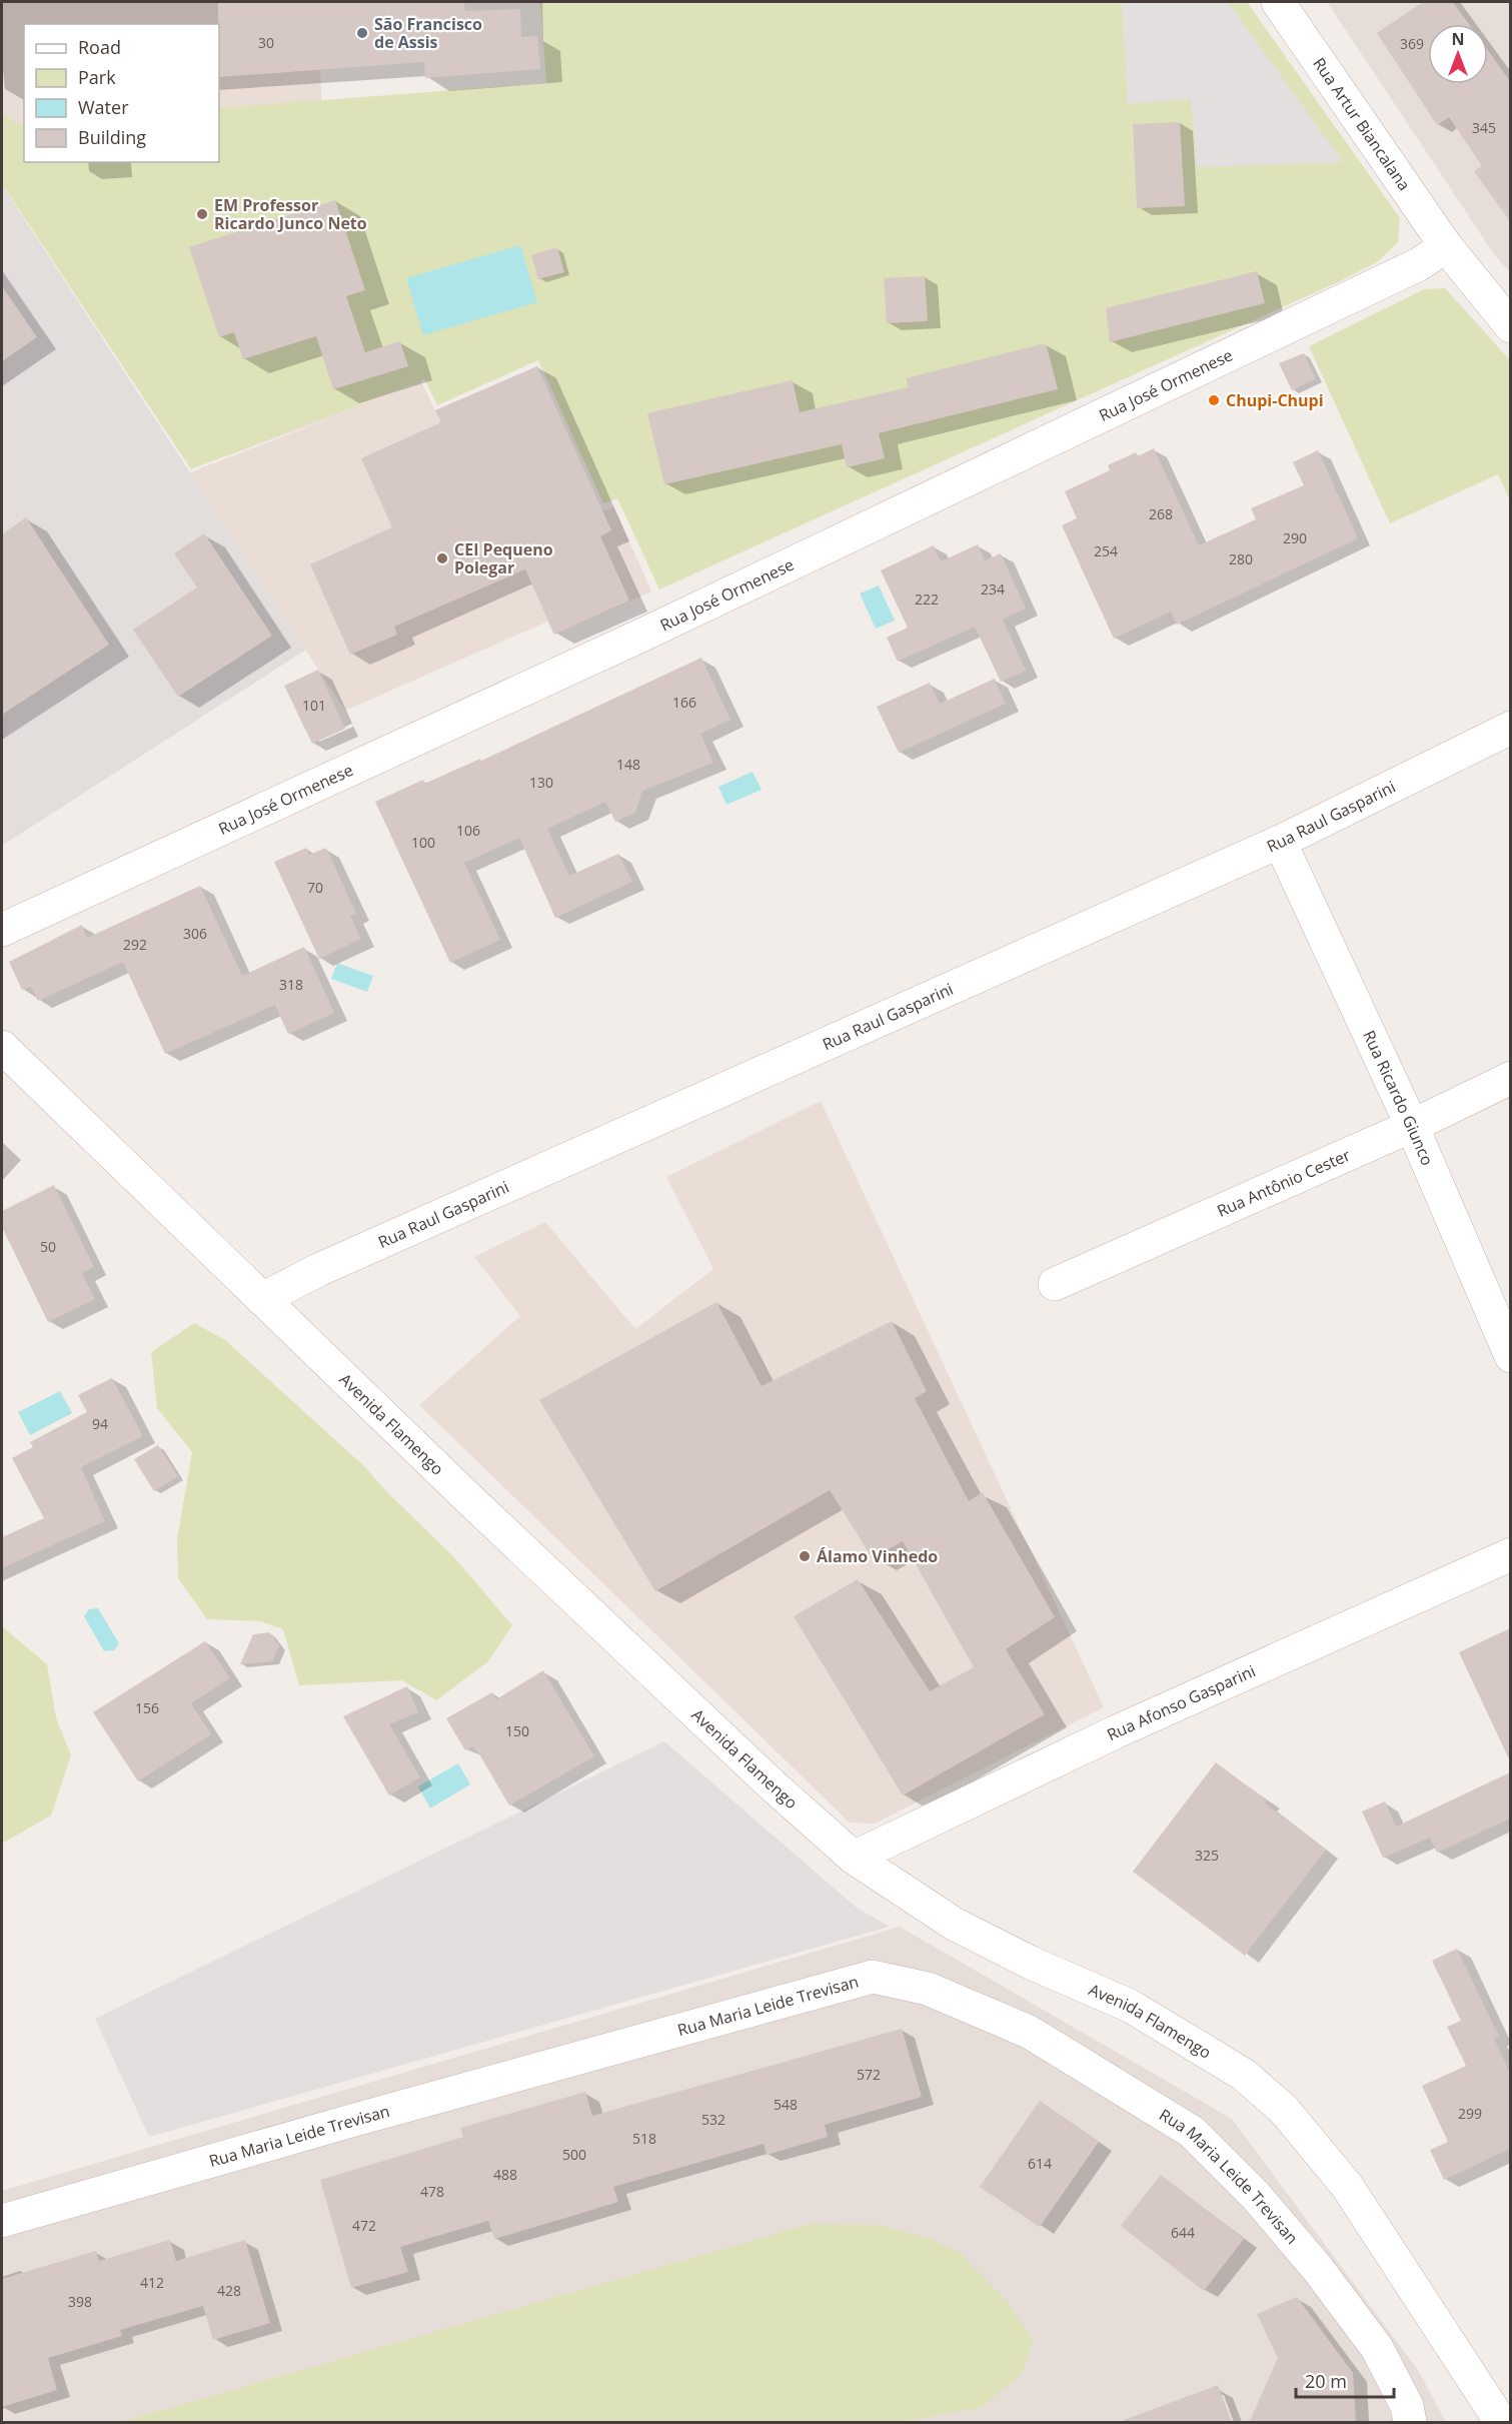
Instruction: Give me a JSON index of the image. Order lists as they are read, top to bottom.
{
  "streets": {
    "street": [
      "Rua Artur Biancalana",
      "Rua José Ormenese",
      "Rua Raul Gasparini",
      "Rua Ricardo Giunco",
      "Rua Antônio Cester",
      "Avenida Flamengo",
      "Rua Afonso Gasparini",
      "Rua Maria Leide Trevisan"
    ]
  },
  "crossings": [
    ["Rua Artur Biancalana", "Rua José Ormenese"],
    ["Rua Raul Gasparini", "Rua Ricardo Giunco"],
    ["Rua Raul Gasparini", "Avenida Flamengo"],
    ["Rua Ricardo Giunco", "Rua Antônio Cester"],
    ["Avenida Flamengo", "Rua Afonso Gasparini"]
  ],
  "places": [
    "São Francisco de Assis",
    "EM Professor Ricardo Junco Neto",
    "Chupi-Chupi",
    "CEI Pequeno Polegar",
    "Álamo Vinhedo"
  ],
  "house_numbers": [
    "30",
    "369",
    "345",
    "268",
    "290",
    "254",
    "280",
    "234",
    "222",
    "166",
    "101",
    "148",
    "130",
    "106",
    "100",
    "70",
    "306",
    "292",
    "318",
    "50",
    "94",
    "156",
    "150",
    "325",
    "572",
    "548",
    "299",
    "532",
    "518",
    "500",
    "614",
    "488",
    "478",
    "472",
    "644",
    "412",
    "428",
    "398"
  ],
  "legend": [
    "Road",
    "Park",
    "Water",
    "Building"
  ],
  "scale_bar": "20 m",
  "north": "top"
}
